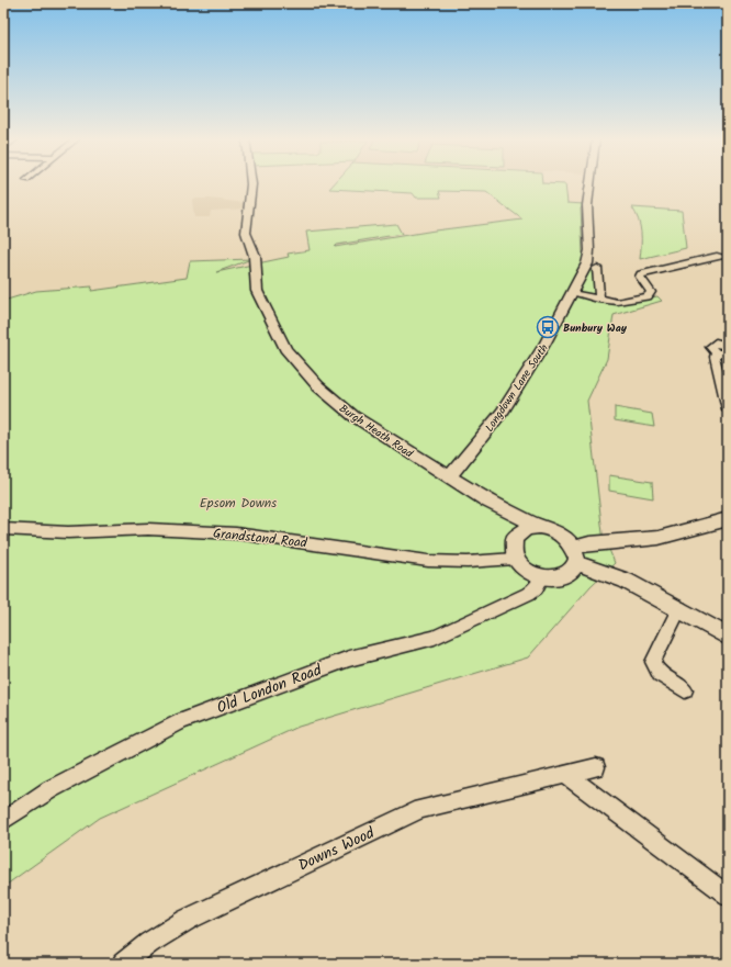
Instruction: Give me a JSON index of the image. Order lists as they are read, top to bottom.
{
  "streets": {
    "main road": ["Longdown Lane South", "Burgh Heath Road"],
    "street": ["Grandstand Road", "Old London Road", "Downs Wood"]
  },
  "crossings": [
    ["Longdown Lane South", "Burgh Heath Road"],
    ["Burgh Heath Road", "Grandstand Road"],
    ["Burgh Heath Road", "Old London Road"],
    ["Grandstand Road", "Old London Road"]
  ],
  "parks": ["Epsom Downs"],
  "places": {
    "bus stop": ["Bunbury Way"]
  }
}
